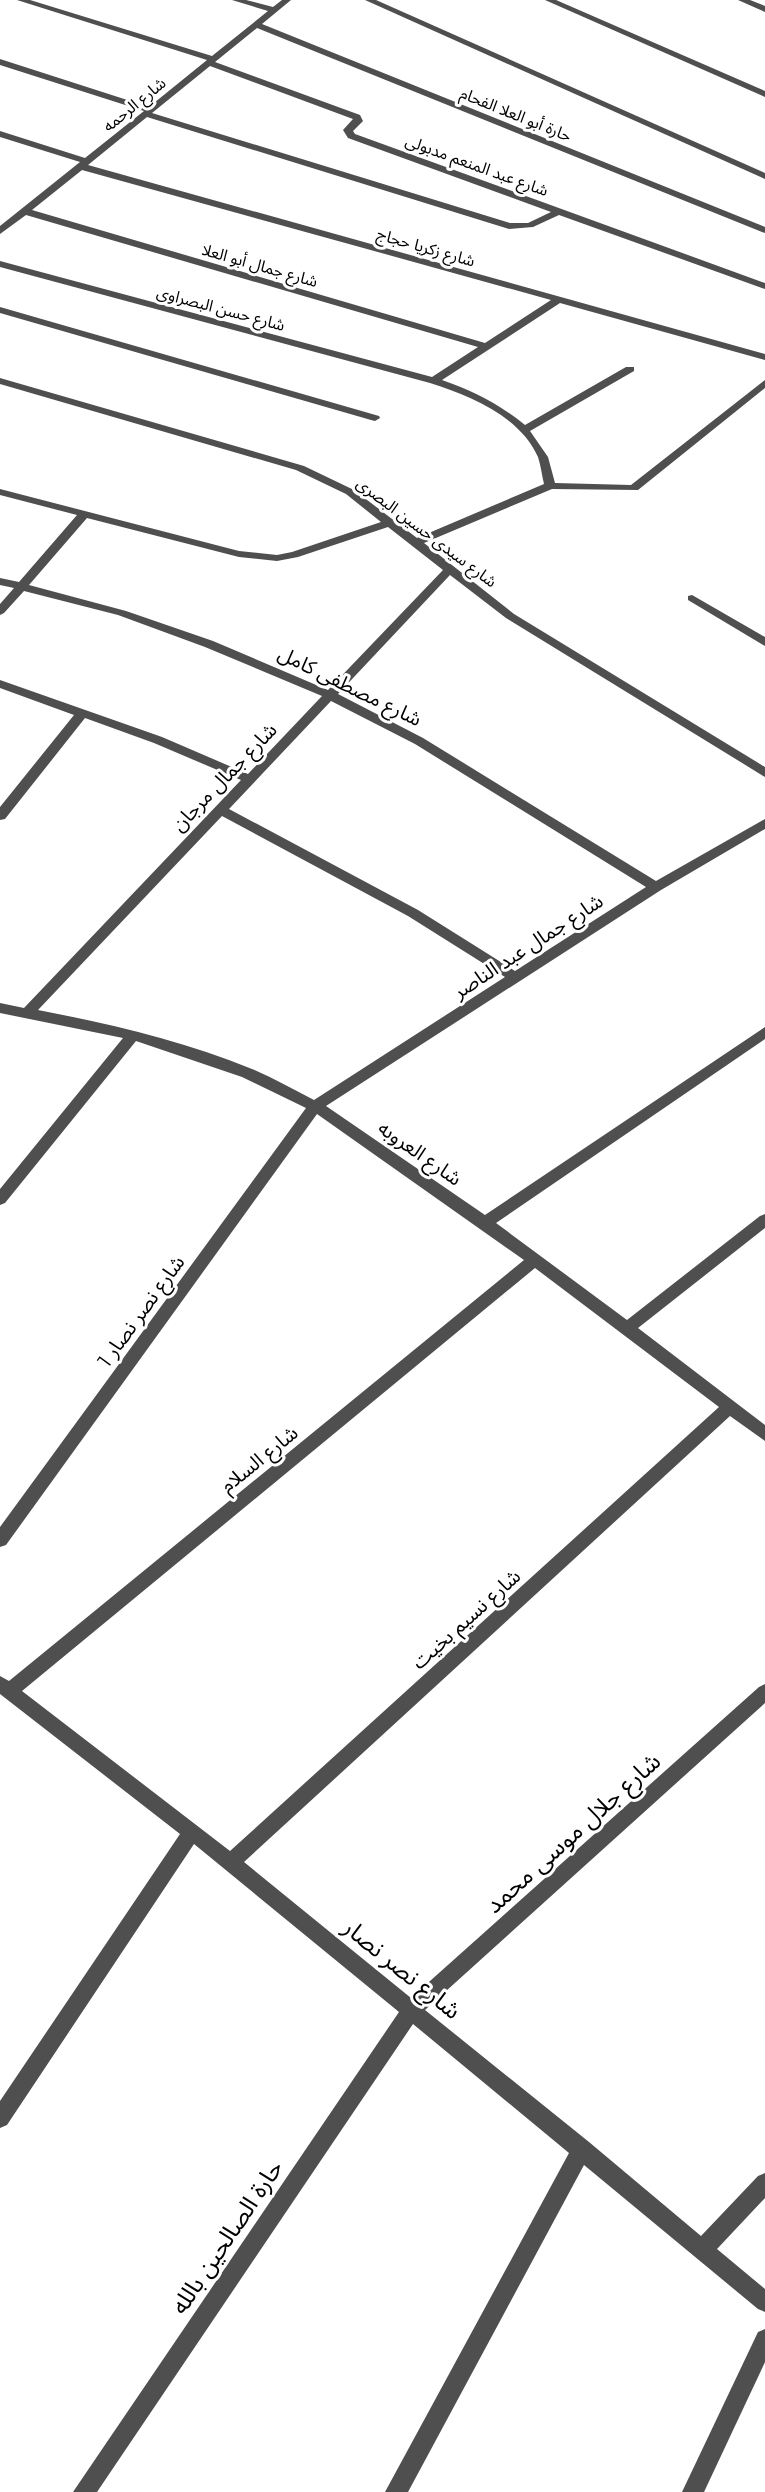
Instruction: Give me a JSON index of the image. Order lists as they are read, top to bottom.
{
  "streets": {
    "street": [
      "شارع الرحمه",
      "حارة أبو العلا الفحام",
      "شارع عبد المنعم مدبولى",
      "شارع زكريا حجاج",
      "شارع جمال أبو العلا",
      "شارع حسن البصراوى",
      "شارع سيدى حسين البصرى",
      "شارع مصطفى كامل",
      "شارع جمال مرجان",
      "شارع جمال عبد الناصر",
      "شارع العروبه",
      "شارع نصر نصار 1",
      "شارع السلام",
      "شارع نسيم بخيت",
      "شارع جلال موسى محمد",
      "شارع نصر نصار",
      "حارة الصالحين بالله"
    ]
  },
  "crossings": [
    ["شارع الرحمه", "حارة أبو العلا الفحام"],
    ["شارع الرحمه", "شارع عبد المنعم مدبولى"],
    ["شارع الرحمه", "شارع زكريا حجاج"],
    ["شارع الرحمه", "شارع جمال أبو العلا"],
    ["شارع سيدى حسين البصرى", "شارع جمال مرجان"],
    ["شارع مصطفى كامل", "شارع جمال مرجان"],
    ["شارع مصطفى كامل", "شارع جمال عبد الناصر"],
    ["شارع جمال مرجان", "شارع العروبه"],
    ["شارع جمال عبد الناصر", "شارع العروبه"],
    ["شارع جمال عبد الناصر", "شارع نصر نصار 1"],
    ["شارع العروبه", "شارع نصر نصار 1"],
    ["شارع العروبه", "شارع السلام"],
    ["شارع العروبه", "شارع نسيم بخيت"],
    ["شارع السلام", "شارع نصر نصار"],
    ["شارع نسيم بخيت", "شارع نصر نصار"],
    ["شارع جلال موسى محمد", "شارع نصر نصار"],
    ["شارع جلال موسى محمد", "حارة الصالحين بالله"],
    ["شارع نصر نصار", "حارة الصالحين بالله"]
  ]
}
